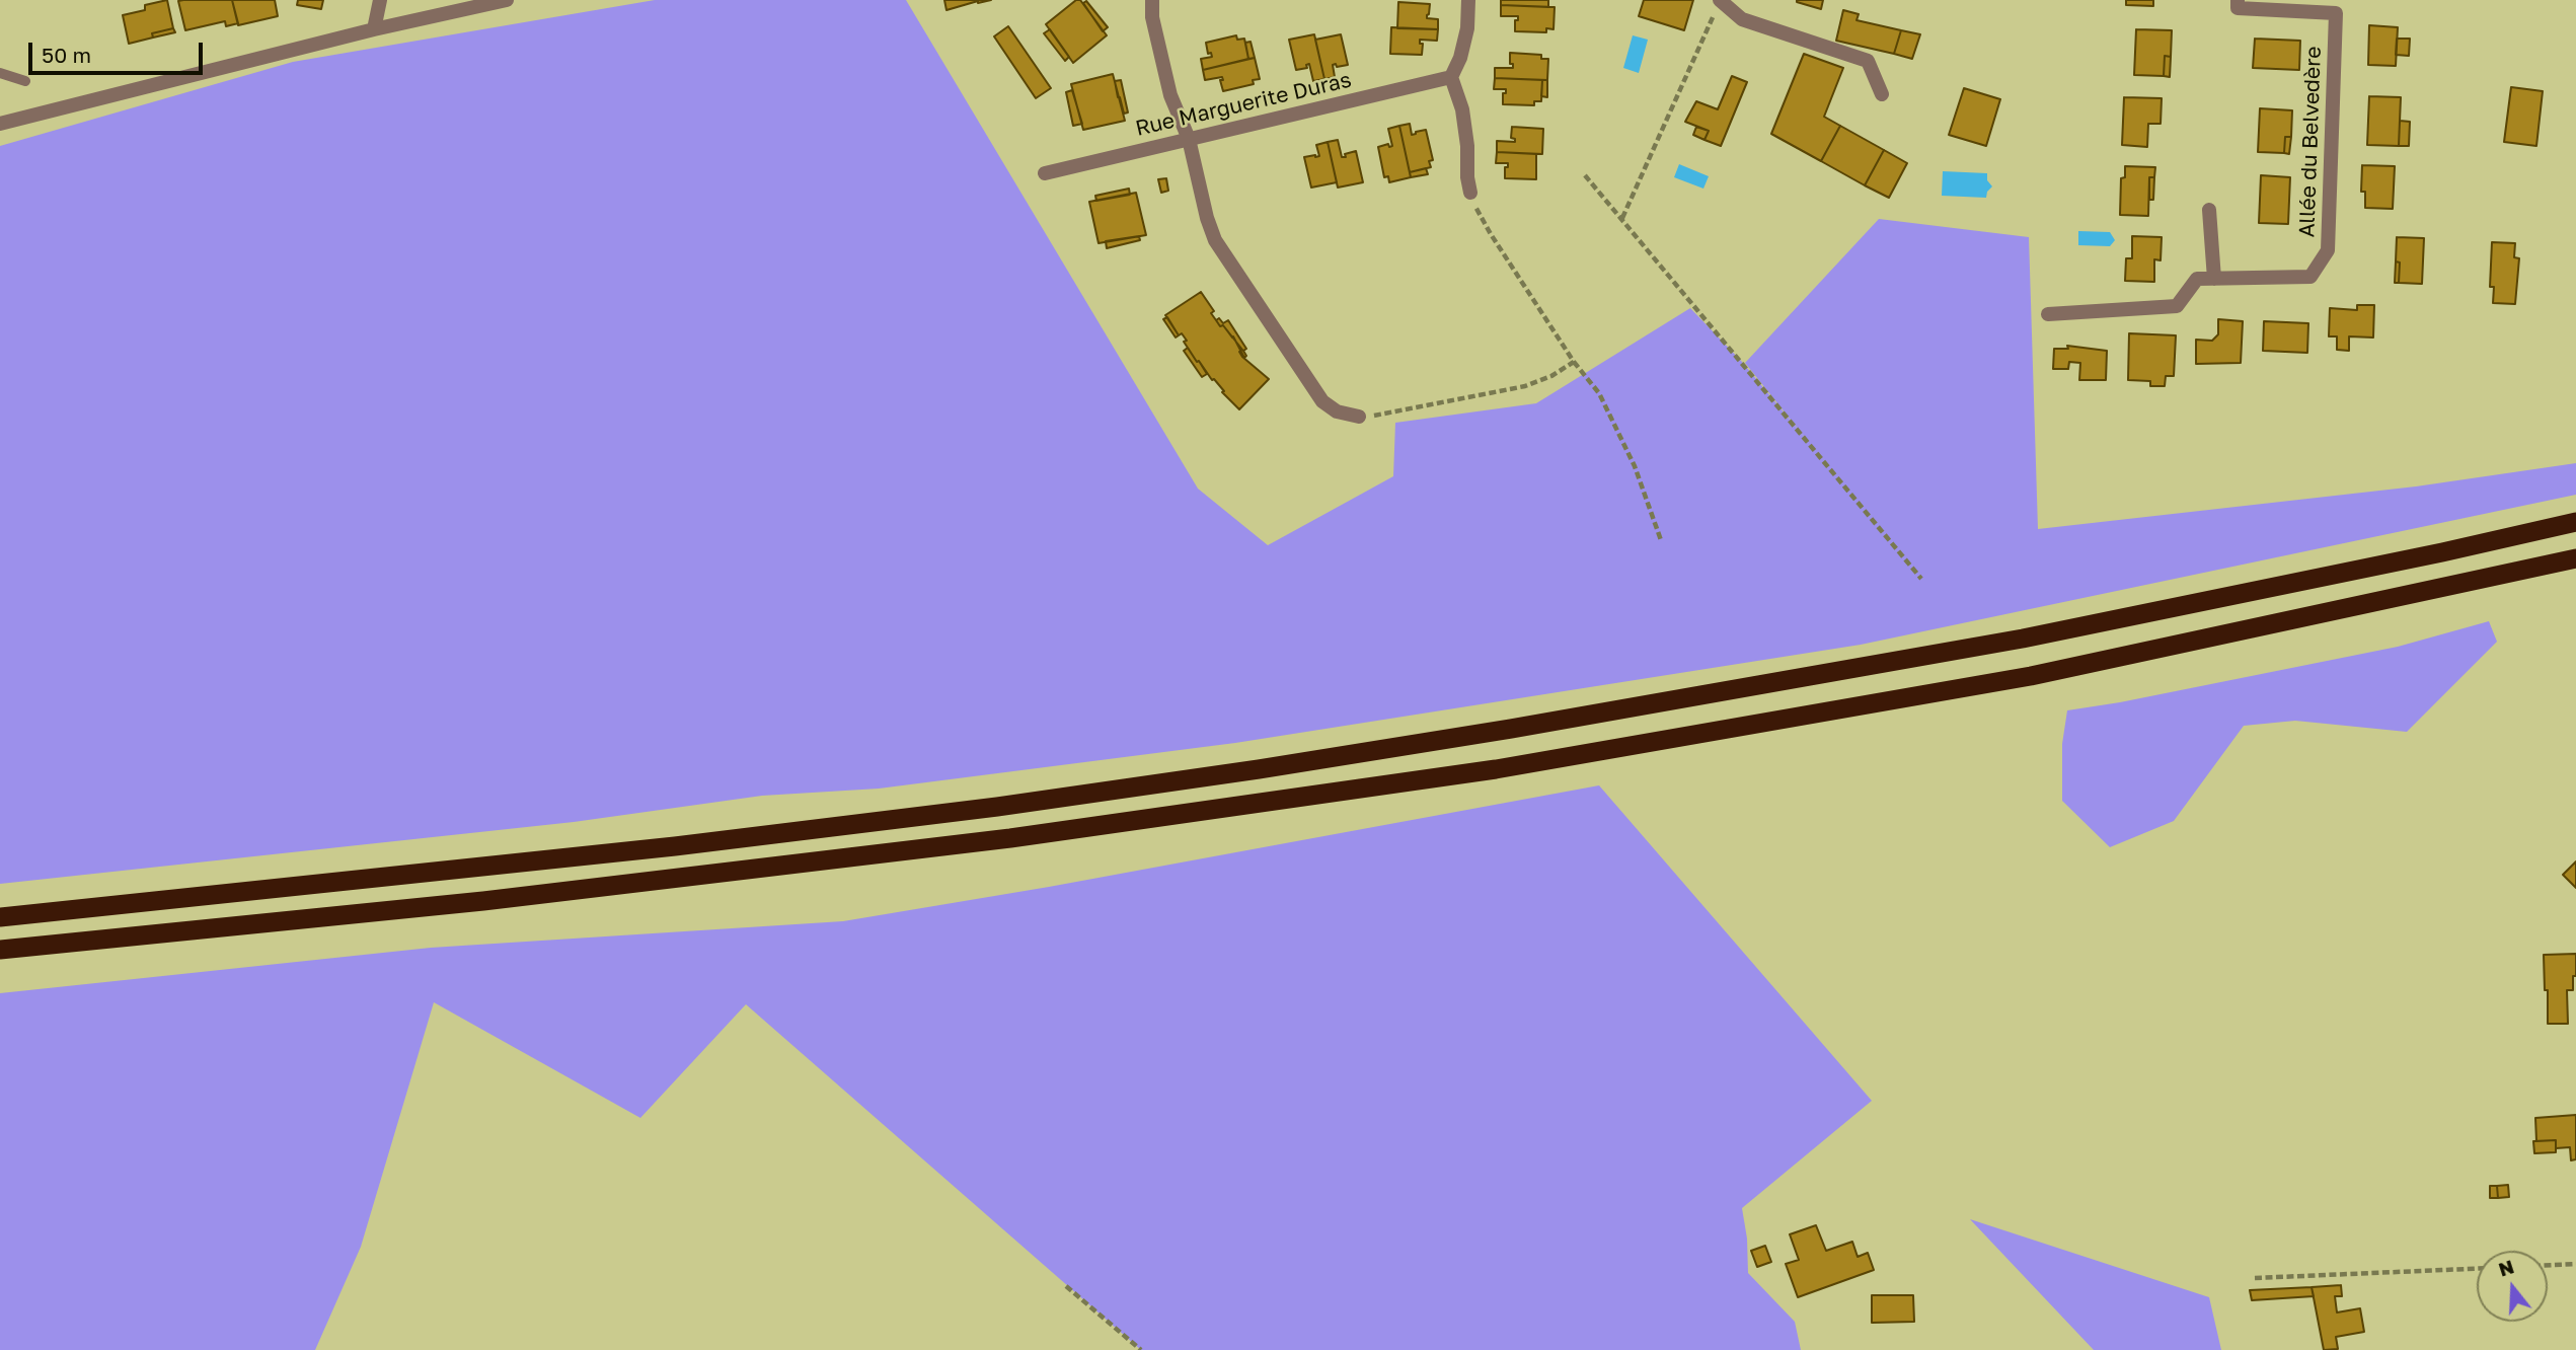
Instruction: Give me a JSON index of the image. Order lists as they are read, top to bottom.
{
  "streets": {
    "street": ["Rue Marguerite Duras", "Allée du Belvedère"]
  },
  "scale_bar": "50 m",
  "north": "top"
}
